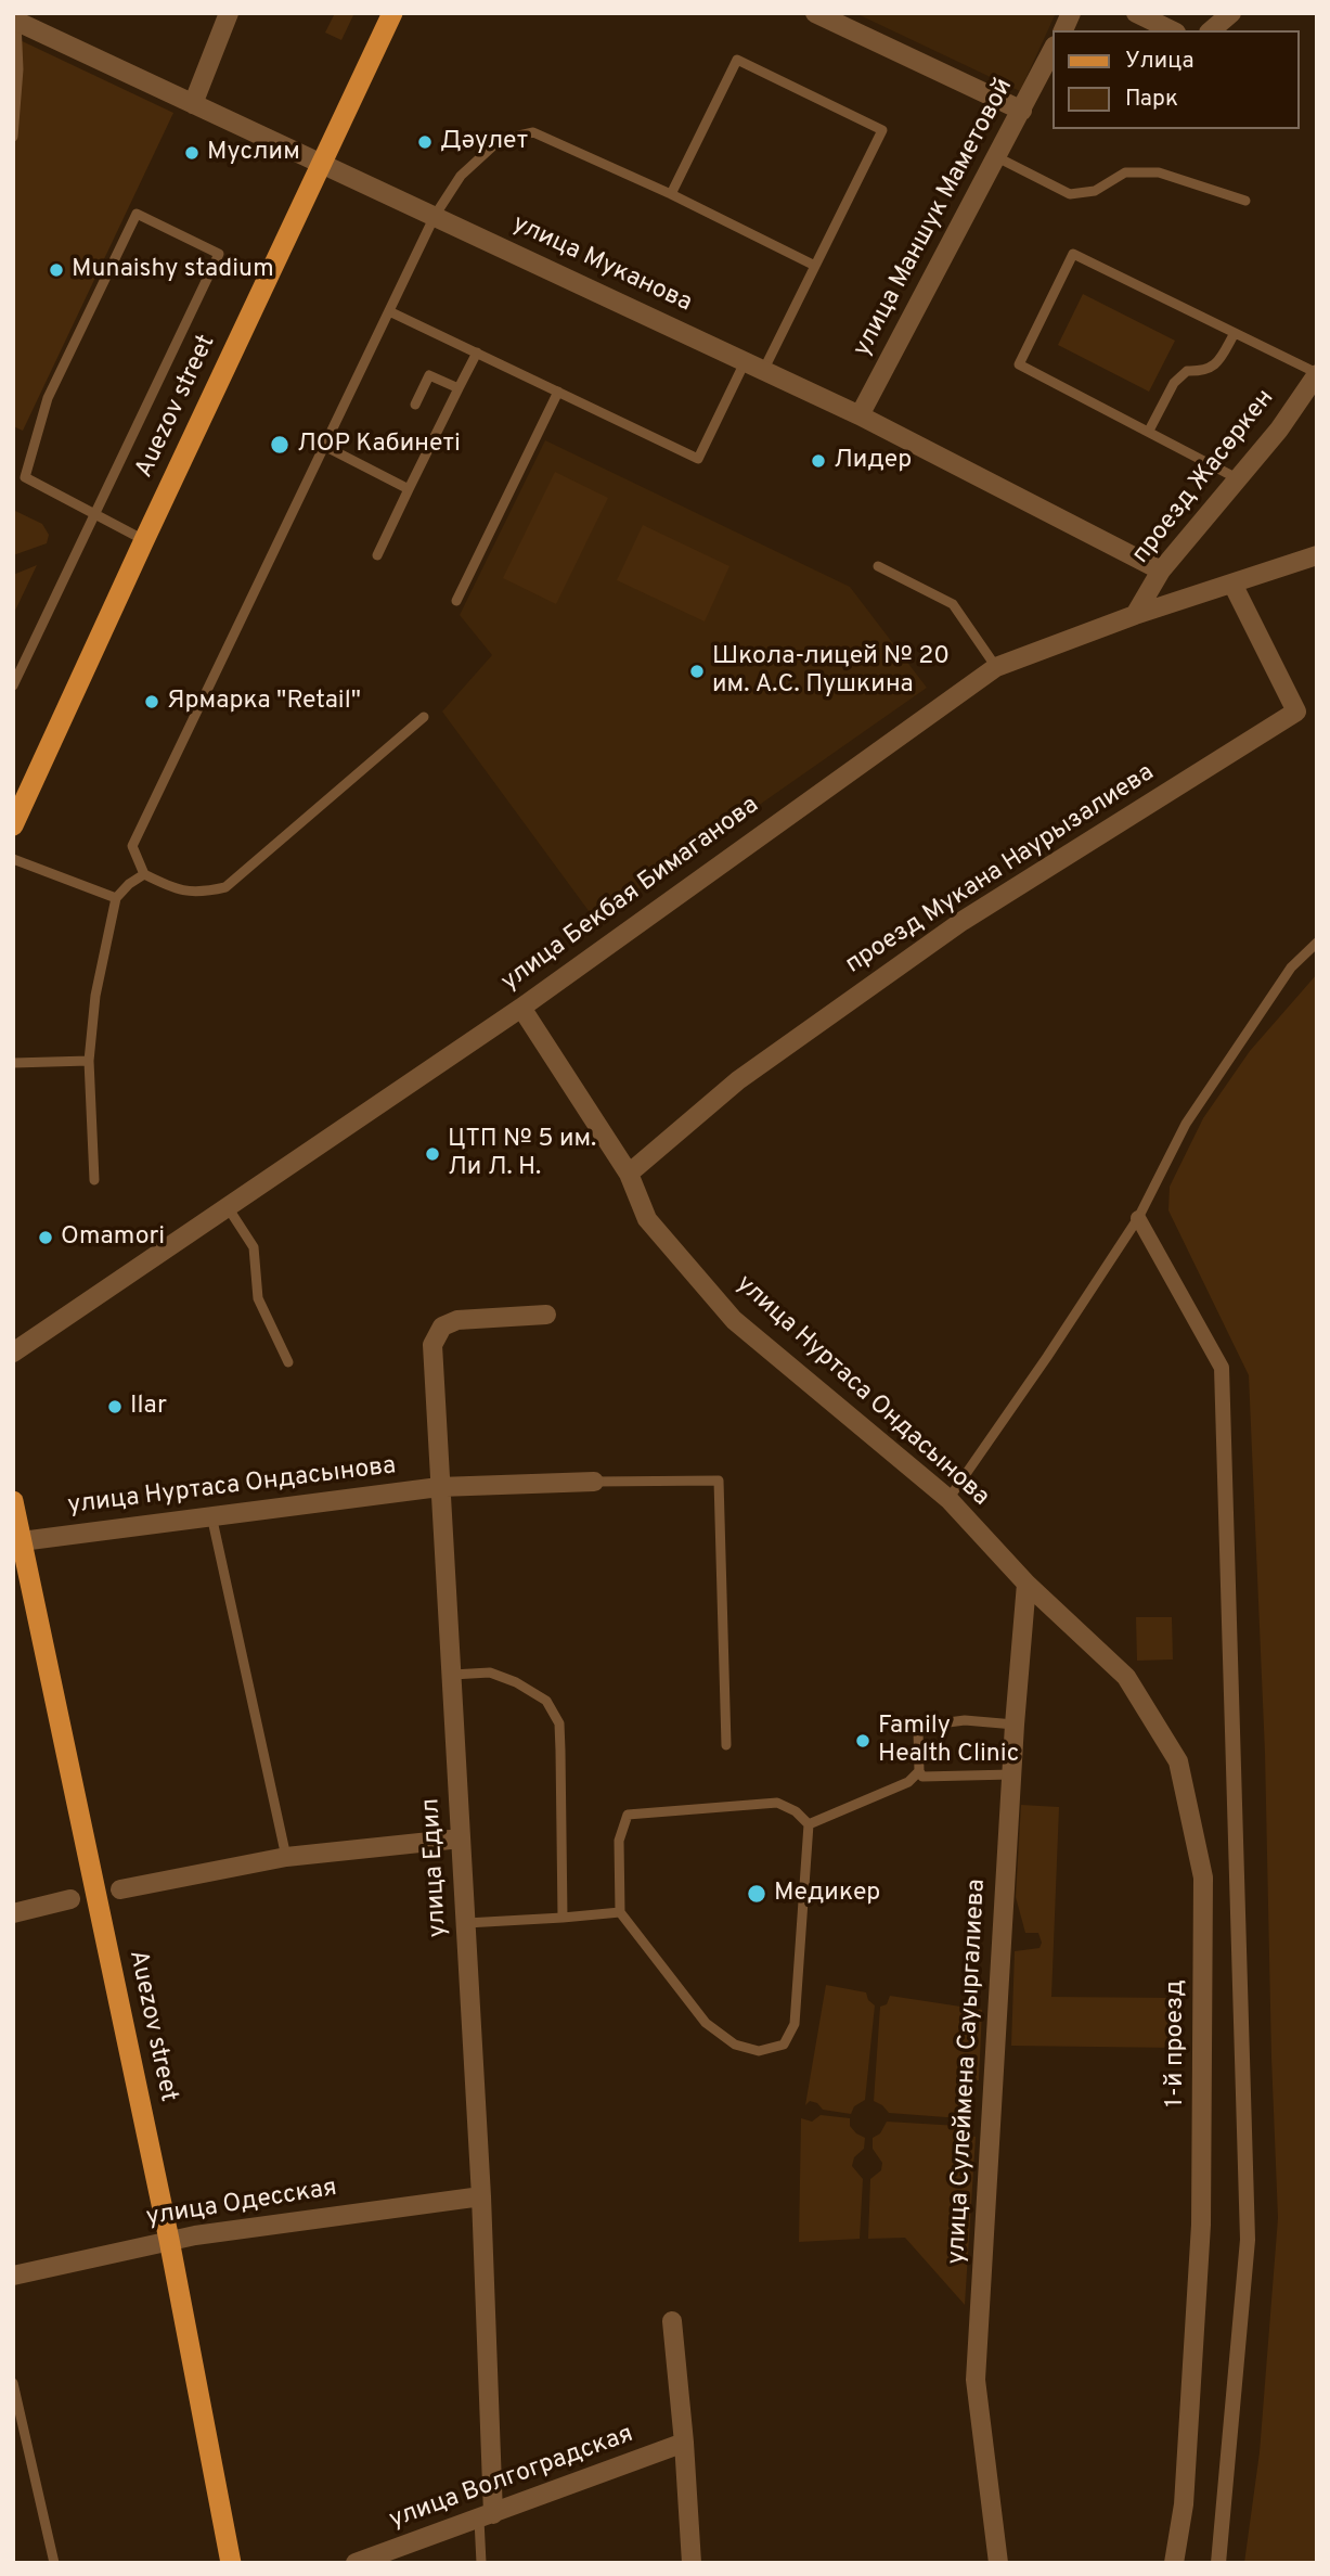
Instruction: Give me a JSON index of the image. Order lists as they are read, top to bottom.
{
  "streets": {
    "main road": ["Auezov street"],
    "street": [
      "улица Маншук Маметовой",
      "улица Муканова",
      "проезд Жасөркен",
      "проезд Мукана Наурызалиева",
      "улица Бекбая Бимаганова",
      "улица Нуртаса Ондасынова",
      "улица Едил",
      "1-й проезд",
      "улица Сулеймена Сауыргалиева",
      "улица Одесская",
      "улица Волгоградская"
    ]
  },
  "crossings": [
    ["улица Маншук Маметовой", "улица Муканова"],
    ["улица Муканова", "Auezov street"],
    ["улица Муканова", "проезд Жасөркен"],
    ["Auezov street", "улица Нуртаса Ондасынова"],
    ["Auezov street", "улица Одесская"],
    ["проезд Жасөркен", "улица Бекбая Бимаганова"],
    ["проезд Мукана Наурызалиева", "улица Бекбая Бимаганова"],
    ["проезд Мукана Наурызалиева", "улица Нуртаса Ондасынова"],
    ["улица Бекбая Бимаганова", "улица Нуртаса Ондасынова"],
    ["улица Нуртаса Ондасынова", "улица Едил"],
    ["улица Нуртаса Ондасынова", "1-й проезд"],
    ["улица Нуртаса Ондасынова", "улица Сулеймена Сауыргалиева"],
    ["улица Едил", "улица Одесская"],
    ["улица Едил", "улица Волгоградская"],
    ["1-й проезд", "улица Сулеймена Сауыргалиева"]
  ],
  "places": [
    "Дәулет",
    "Муслим",
    "Munaishy stadium",
    "ЛОР Кабинетi",
    "Лидер",
    "Школа-лицей № 20 им. А.С. Пушкина",
    "Ярмарка \"Retail\"",
    "ЦТП № 5 им. Ли Л. Н.",
    "Omamori",
    "Ilar",
    "Family Health Clinic",
    "Медикер"
  ],
  "legend": ["Улица", "Парк"]
}
